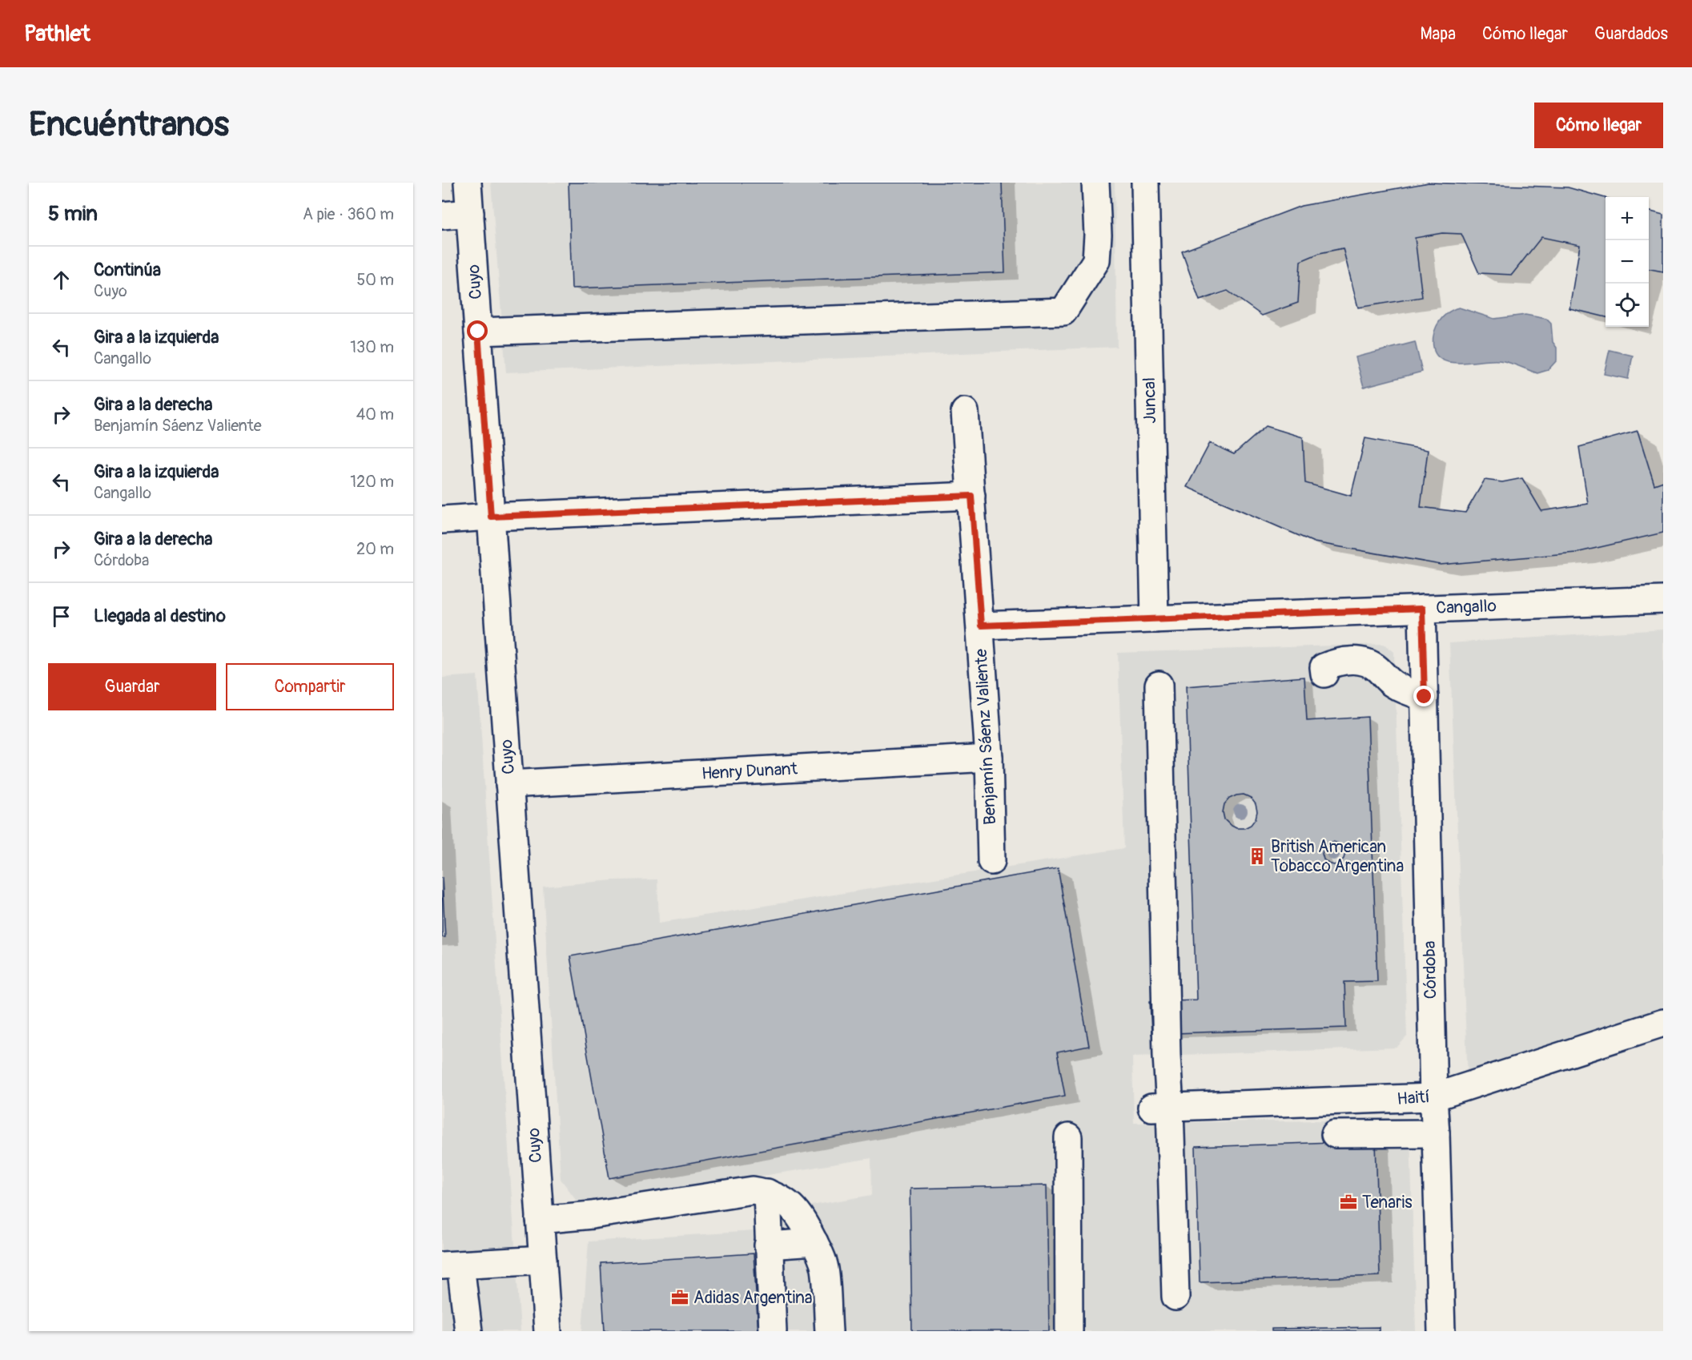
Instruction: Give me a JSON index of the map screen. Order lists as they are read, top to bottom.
{
  "streets": {
    "street": [
      "Cuyo",
      "Juncal",
      "Cangallo",
      "Benjamín Sáenz Valiente",
      "Henry Dunant",
      "Córdoba",
      "Haití"
    ]
  },
  "crossings": [
    ["Cuyo", "Henry Dunant"],
    ["Juncal", "Cangallo"],
    ["Cangallo", "Benjamín Sáenz Valiente"],
    ["Cangallo", "Córdoba"],
    ["Benjamín Sáenz Valiente", "Henry Dunant"],
    ["Córdoba", "Haití"]
  ],
  "places": {
    "building": ["British American Tobacco Argentina"],
    "office": ["Tenaris", "Adidas Argentina"]
  },
  "page": {
    "header": "Pathlet",
    "nav": ["Mapa", "Cómo llegar", "Guardados"],
    "buttons": [
      "Cómo llegar",
      ["Guardar", "Compartir"]
    ],
    "title": "Encuéntranos",
    "heading": ["5 min", "A pie · 360 m"],
    "map_buttons": ["+", "−"],
    "list": [
      ["Continúa", "Cuyo", "50 m"],
      ["Gira a la izquierda", "Cangallo", "130 m"],
      ["Gira a la derecha", "Benjamín Sáenz Valiente", "40 m"],
      ["Gira a la izquierda", "Cangallo", "120 m"],
      ["Gira a la derecha", "Córdoba", "20 m"],
      "Llegada al destino"
    ]
  }
}
